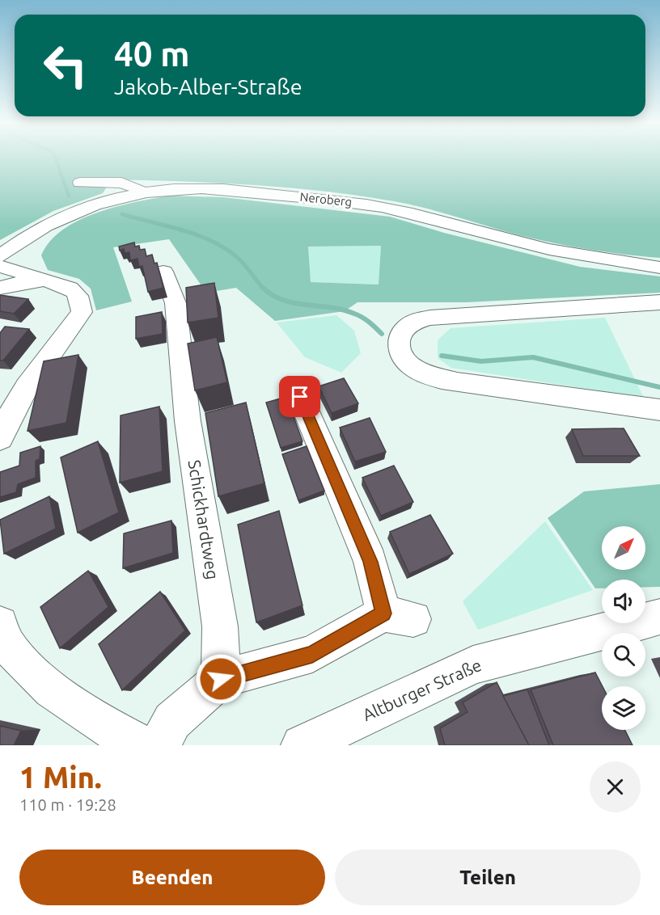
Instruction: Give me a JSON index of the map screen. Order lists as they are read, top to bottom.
{
  "streets": {
    "street": ["Neroberg", "Schickhardtweg", "Altburger Straße"]
  },
  "north": "top right",
  "page": {
    "turn": ["40 m", "Jakob-Alber-Straße"],
    "heading": ["1 Min.", "110 m · 19:28"],
    "buttons": ["Beenden", "Teilen"]
  }
}
